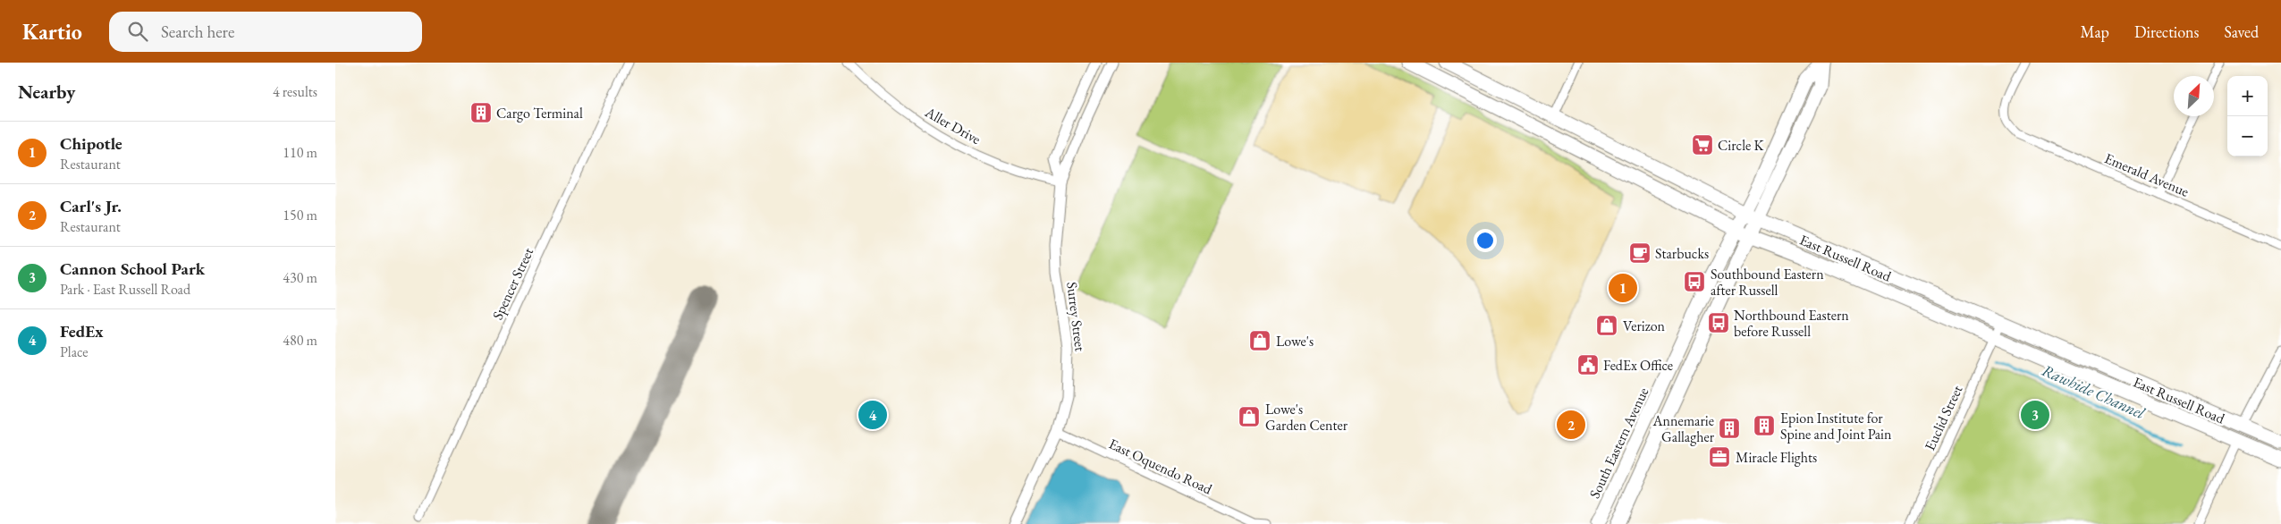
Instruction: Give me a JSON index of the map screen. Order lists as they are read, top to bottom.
{
  "streets": {
    "main road": ["East Russell Road", "South Eastern Avenue"],
    "street": [
      "Aller Drive",
      "Emerald Avenue",
      "Spencer Street",
      "Surrey Street",
      "Euclid Street",
      "East Oquendo Road"
    ]
  },
  "crossings": [
    ["Aller Drive", "Surrey Street"],
    ["East Russell Road", "Euclid Street"],
    ["East Russell Road", "South Eastern Avenue"],
    ["Surrey Street", "East Oquendo Road"]
  ],
  "water": ["Rawhide Channel"],
  "places": {
    "building": ["Cargo Terminal", "Epion Institute for Spine and Joint Pain", "Annemarie Gallagher"],
    "supermarket": ["Circle K"],
    "cafe": ["Starbucks"],
    "bus stop": ["Southbound Eastern after Russell", "Northbound Eastern before Russell"],
    "shop": ["Verizon", "Lowe's", "Lowe's Garden Center"],
    "public building": ["FedEx Office"],
    "office": ["Miracle Flights"]
  },
  "north": "top right",
  "page": {
    "header": "Kartio",
    "search": "Search here",
    "nav": ["Map", "Directions", "Saved"],
    "heading": ["Nearby", "4 results"],
    "map_buttons": ["+", "−"],
    "list": [
      {
        "mark": "1",
        "name": "Chipotle",
        "note": "Restaurant",
        "value": "110 m"
      },
      {
        "mark": "2",
        "name": "Carl's Jr.",
        "note": "Restaurant",
        "value": "150 m"
      },
      {
        "mark": "3",
        "name": "Cannon School Park",
        "note": "Park · East Russell Road",
        "value": "430 m"
      },
      {
        "mark": "4",
        "name": "FedEx",
        "note": "Place",
        "value": "480 m"
      }
    ],
    "pins": [
      "1",
      "3",
      "4",
      "2"
    ]
  }
}
